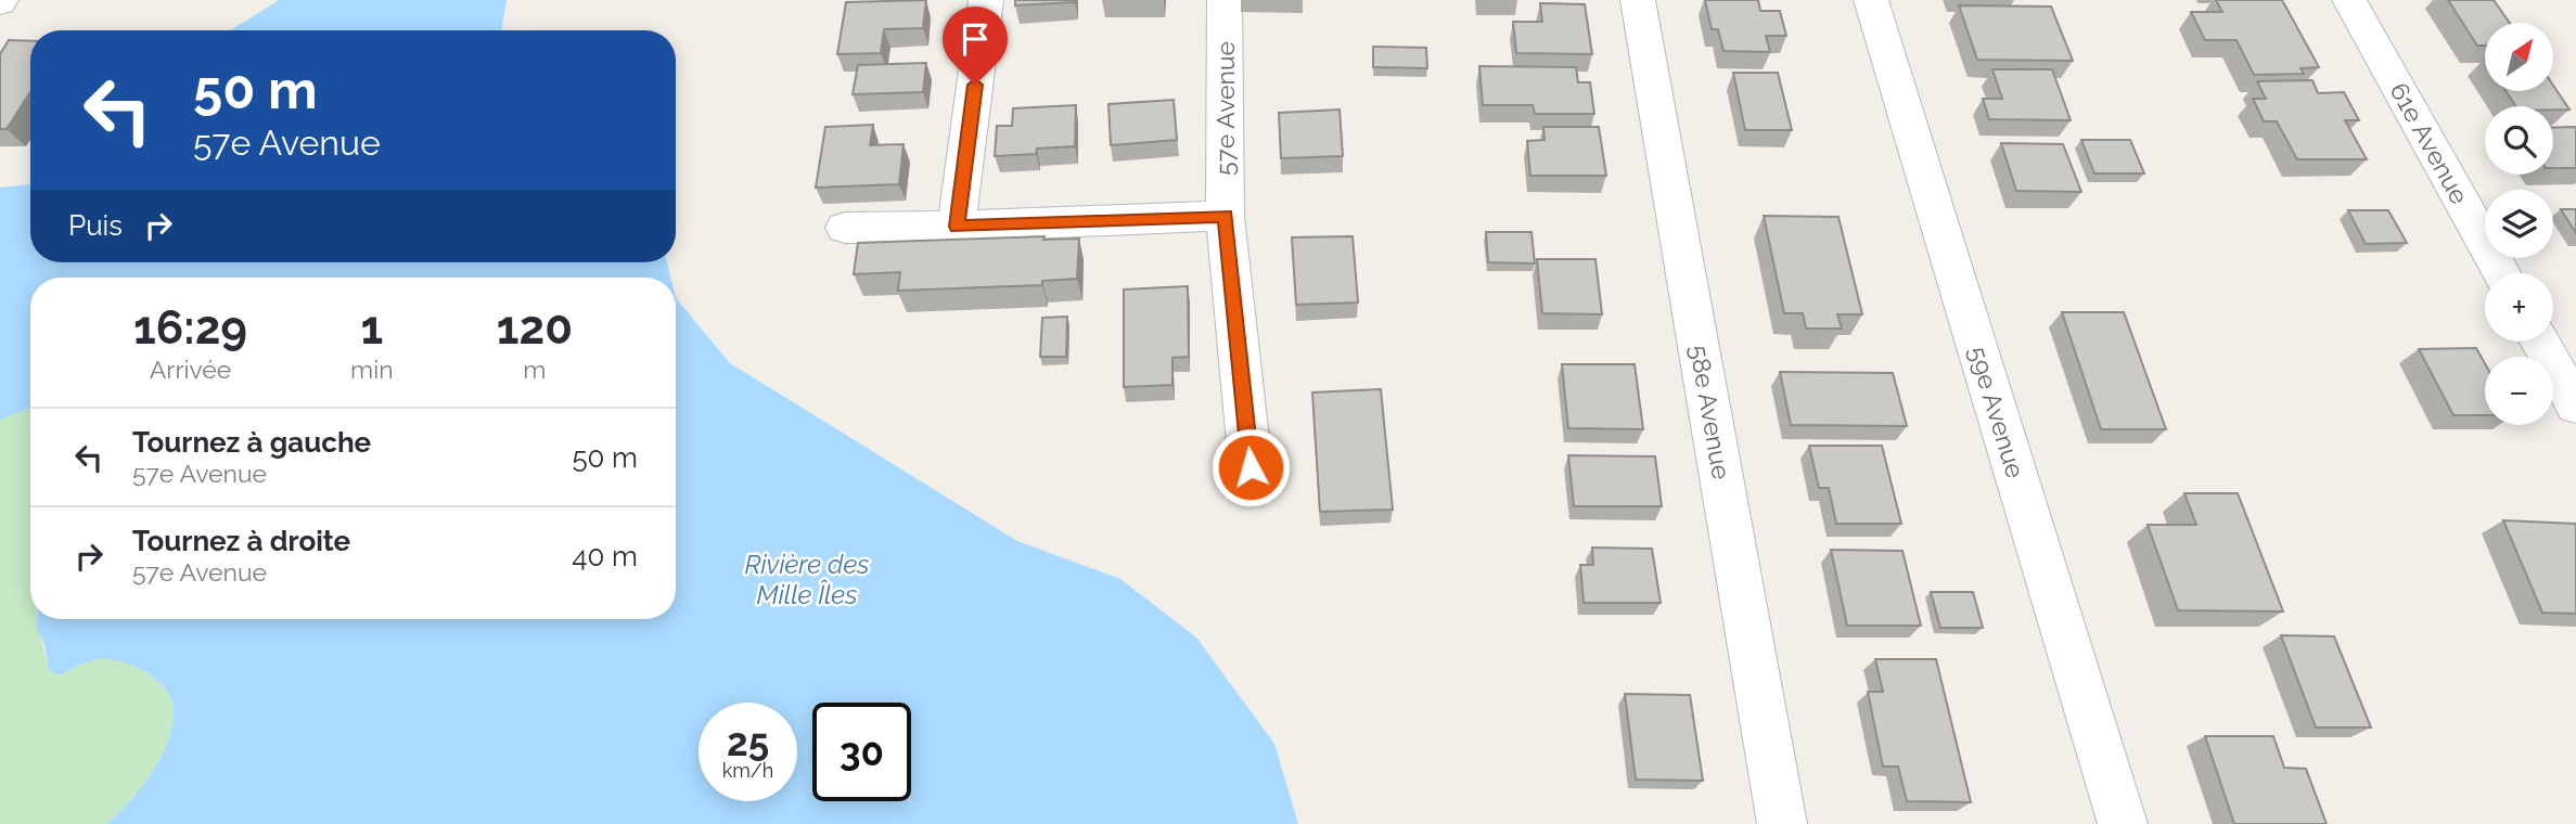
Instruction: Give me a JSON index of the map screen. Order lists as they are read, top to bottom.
{
  "streets": {
    "street": [
      "57e Avenue",
      "61e Avenue",
      "58e Avenue",
      "59e Avenue"
    ]
  },
  "water": ["Rivière des Mille Îles"],
  "north": "top right",
  "page": {
    "map_buttons": ["+", "−"],
    "turn": ["50 m", "57e Avenue"],
    "then": "Puis",
    "eta": [
      "16:29",
      "Arrivée",
      "1",
      "min",
      "120",
      "m"
    ],
    "list": [
      {
        "name": "Tournez à gauche",
        "note": "57e Avenue",
        "value": "50 m"
      },
      {
        "name": "Tournez à droite",
        "note": "57e Avenue",
        "value": "40 m"
      }
    ],
    "speed": "25 km/h",
    "limit": "30"
  }
}
